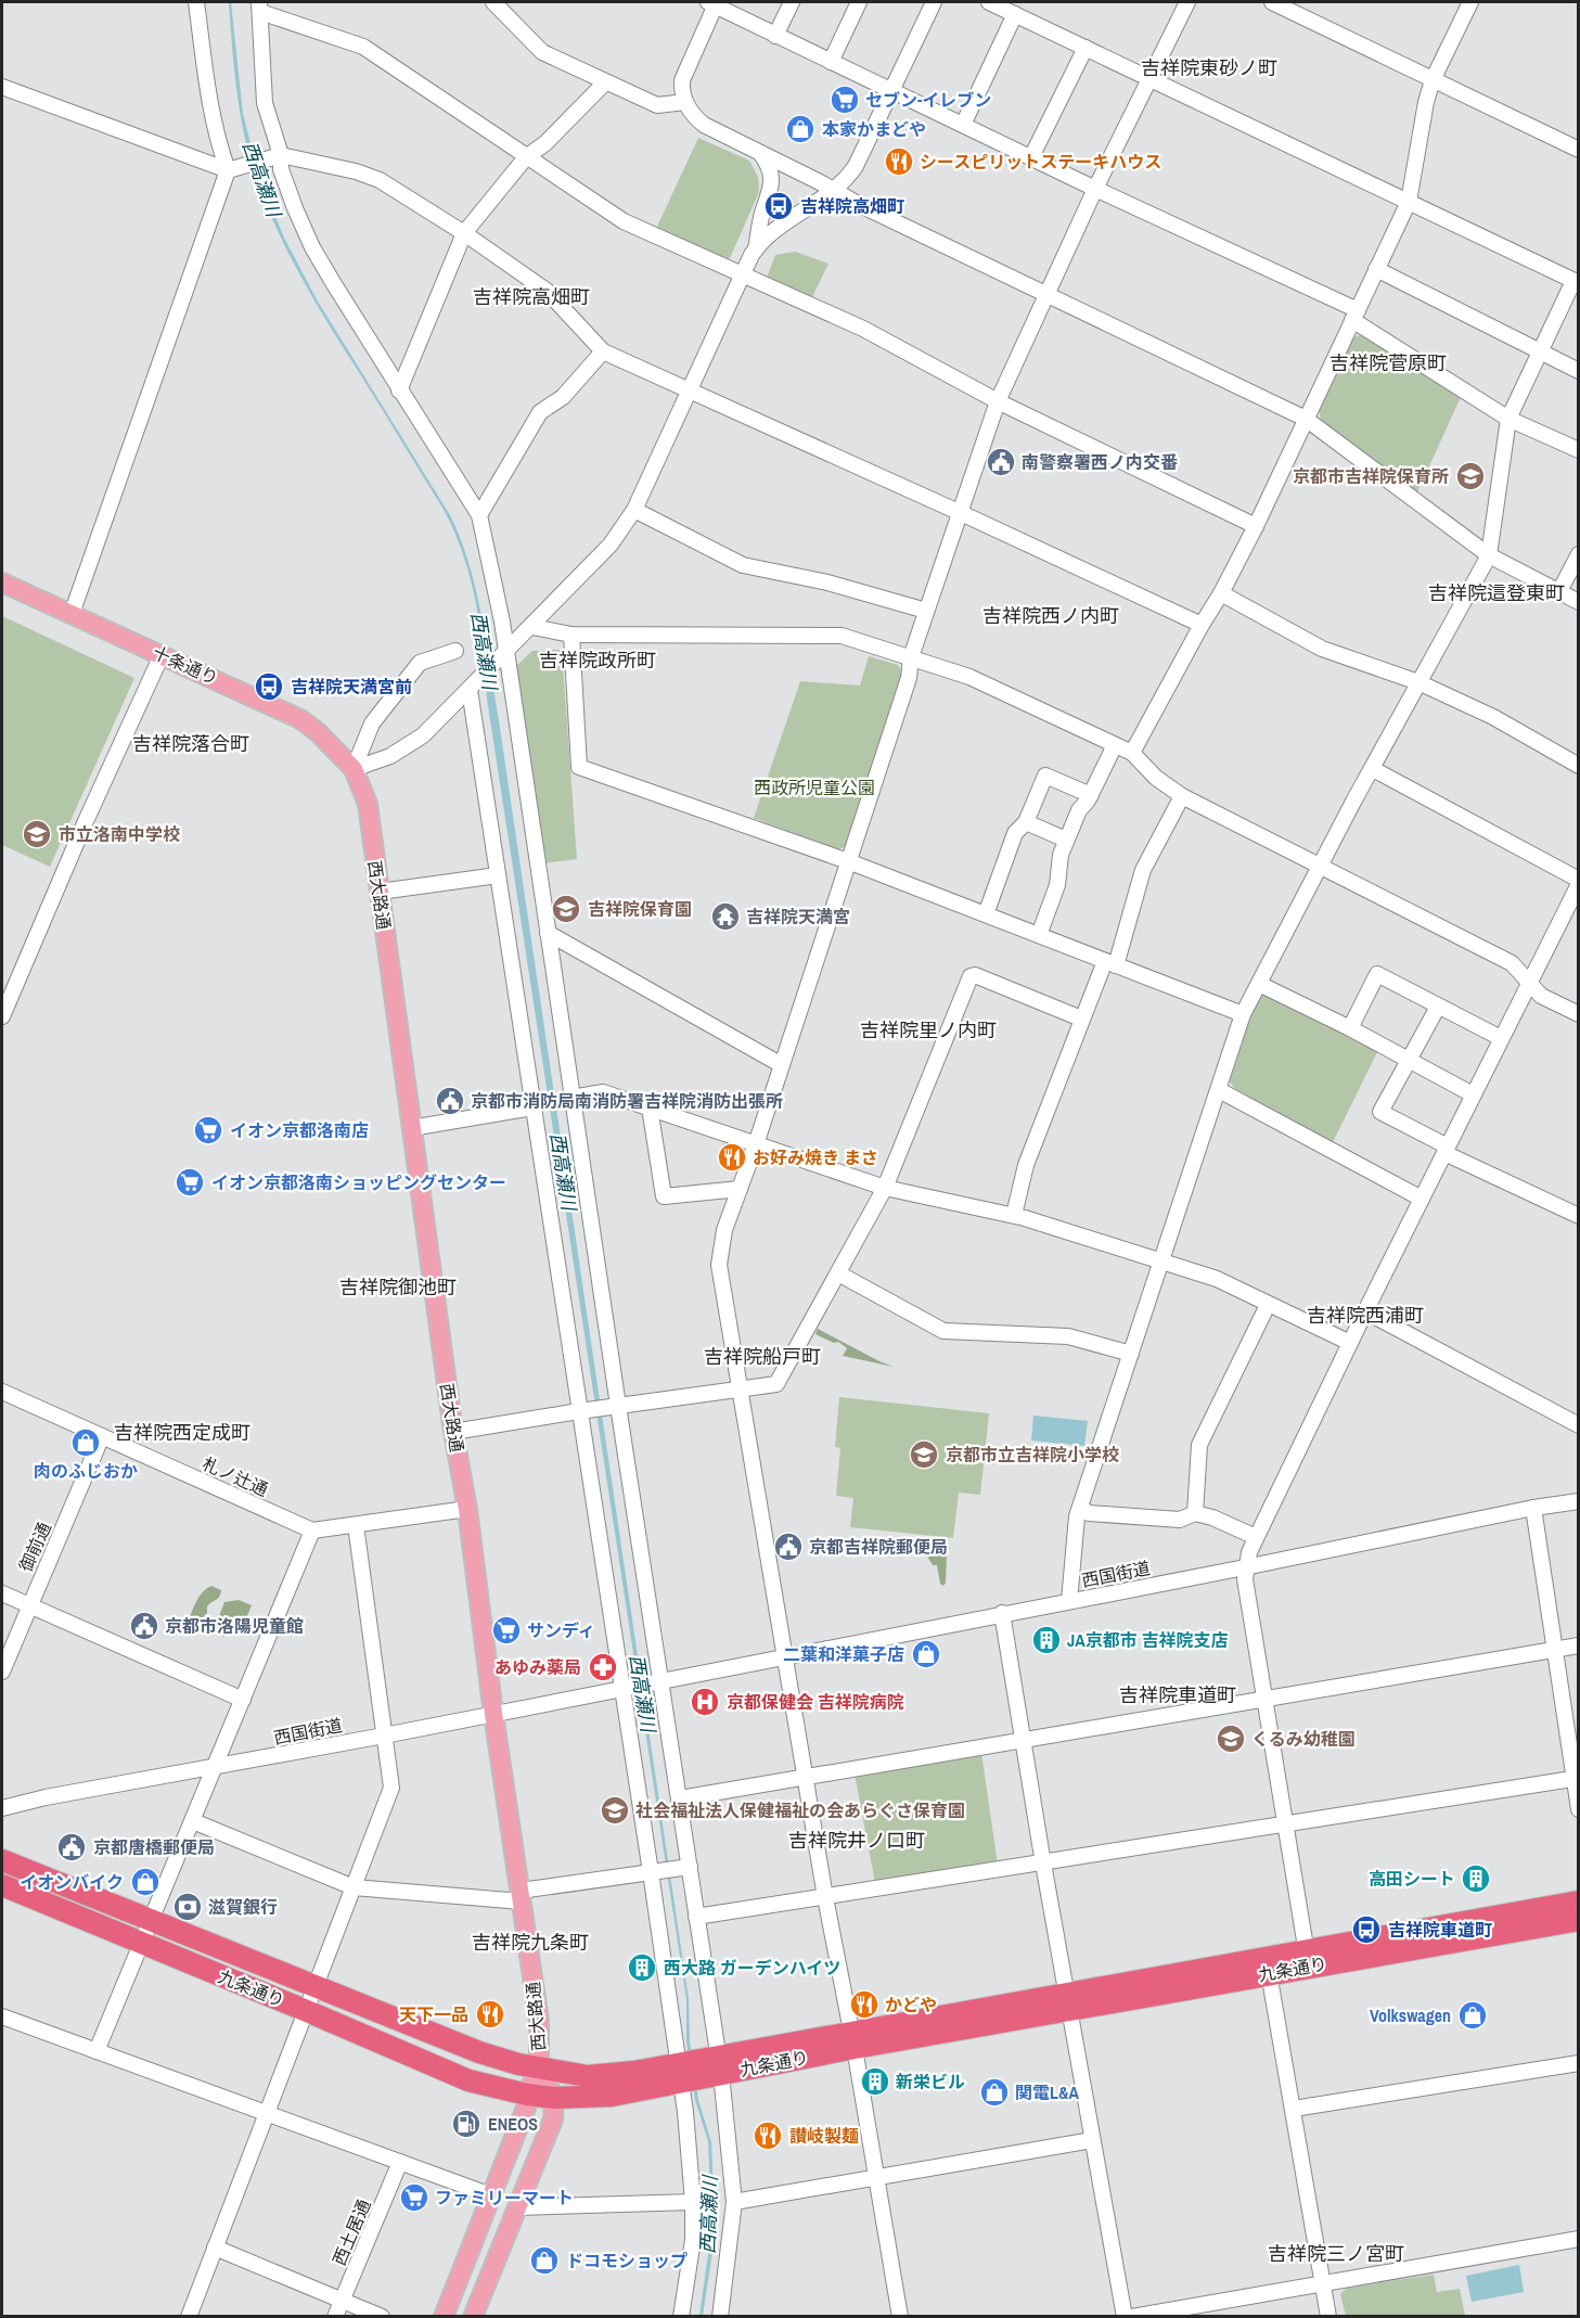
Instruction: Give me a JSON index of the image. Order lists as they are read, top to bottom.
{
  "streets": {
    "highway": ["九条通り"],
    "main road": ["十条通り", "西大路通"],
    "street": [
      "札ノ辻通",
      "御前通",
      "西国街道",
      "西土居通"
    ]
  },
  "crossings": [
    ["十条通り", "西大路通"],
    ["西大路通", "西国街道"],
    ["西大路通", "九条通り"],
    ["札ノ辻通", "御前通"]
  ],
  "districts": [
    "吉祥院東砂ノ町",
    "吉祥院高畑町",
    "吉祥院菅原町",
    "吉祥院這登東町",
    "吉祥院西ノ内町",
    "吉祥院政所町",
    "吉祥院落合町",
    "吉祥院里ノ内町",
    "吉祥院御池町",
    "吉祥院西浦町",
    "吉祥院船戸町",
    "吉祥院西定成町",
    "吉祥院車道町",
    "吉祥院井ノ口町",
    "吉祥院九条町",
    "吉祥院三ノ宮町"
  ],
  "water": ["西高瀬川"],
  "parks": ["西政所児童公園"],
  "places": {
    "supermarket": [
      "セブン-イレブン",
      "イオン京都洛南店",
      "イオン京都洛南ショッピングセンター",
      "サンディ",
      "ファミリーマート"
    ],
    "shop": [
      "本家かまどや",
      "肉のふじおか",
      "二葉和洋菓子店",
      "イオンバイク",
      "Volkswagen",
      "関電L&A",
      "ドコモショップ"
    ],
    "restaurant": [
      "シースピリットステーキハウス",
      "お好み焼き まさ",
      "かどや",
      "天下一品",
      "讃岐製麺"
    ],
    "bus stop": ["吉祥院高畑町", "吉祥院天満宮前", "吉祥院車道町"],
    "public building": [
      "南警察署西ノ内交番",
      "京都市消防局南消防署吉祥院消防出張所",
      "京都吉祥院郵便局",
      "京都市洛陽児童館",
      "京都唐橋郵便局"
    ],
    "school or university": [
      "京都市吉祥院保育所",
      "市立洛南中学校",
      "吉祥院保育園",
      "京都市立吉祥院小学校",
      "くるみ幼稚園",
      "社会福祉法人保健福祉の会あらぐさ保育園"
    ],
    "temple": ["吉祥院天満宮"],
    "building": [
      "JA京都市 吉祥院支店",
      "高田シート",
      "西大路 ガーデンハイツ",
      "新栄ビル"
    ],
    "pharmacy": ["あゆみ薬局"],
    "hospital": ["京都保健会 吉祥院病院"],
    "bank": ["滋賀銀行"],
    "fuel station": ["ENEOS"]
  }
}
